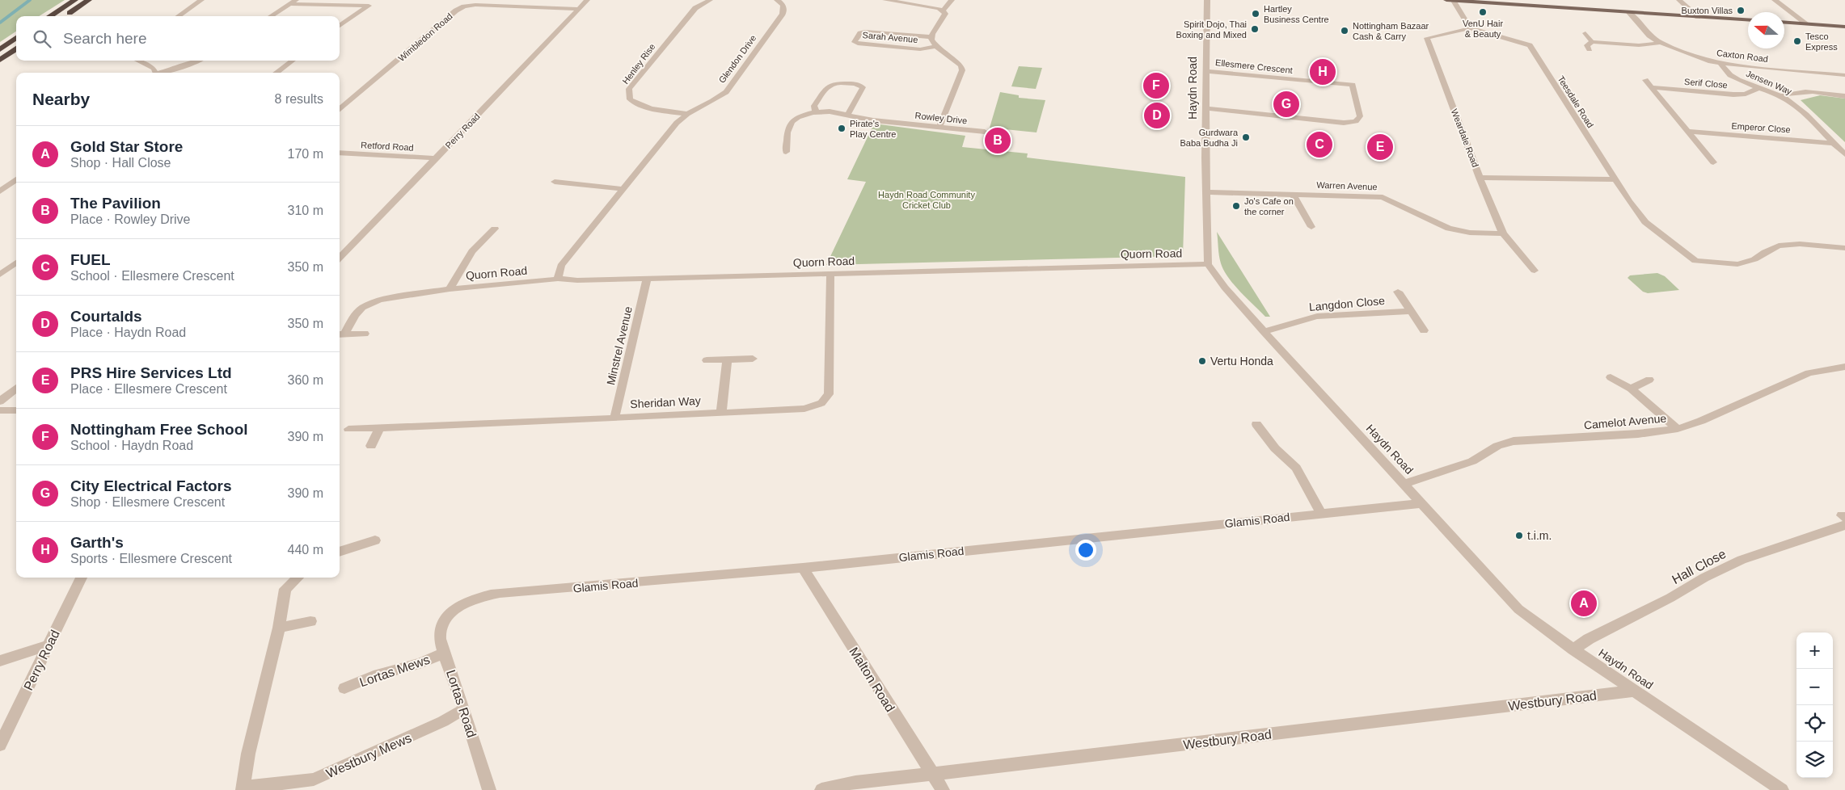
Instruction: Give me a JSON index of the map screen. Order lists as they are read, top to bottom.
{
  "streets": {
    "street": [
      "Wimbledon Road",
      "Sarah Avenue",
      "Caxton Road",
      "Glendon Drive",
      "Henley Rise",
      "Ellesmere Crescent",
      "Jensen Way",
      "Serif Close",
      "Haydn Road",
      "Teesdale Road",
      "Rowley Drive",
      "Emperor Close",
      "Perry Road",
      "Weardale Road",
      "Retford Road",
      "Warren Avenue",
      "Quorn Road",
      "Langdon Close",
      "Minstrel Avenue",
      "Sheridan Way",
      "Camelot Avenue",
      "Glamis Road",
      "Hall Close",
      "Lortas Mews",
      "Malton Road",
      "Westbury Road",
      "Lortas Road",
      "Westbury Mews"
    ]
  },
  "crossings": [
    ["Wimbledon Road", "Perry Road"],
    ["Caxton Road", "Jensen Way"],
    ["Glendon Drive", "Henley Rise"],
    ["Glendon Drive", "Quorn Road"],
    ["Ellesmere Crescent", "Haydn Road"],
    ["Jensen Way", "Serif Close"],
    ["Jensen Way", "Emperor Close"],
    ["Haydn Road", "Warren Avenue"],
    ["Haydn Road", "Quorn Road"],
    ["Haydn Road", "Langdon Close"],
    ["Haydn Road", "Camelot Avenue"],
    ["Haydn Road", "Glamis Road"],
    ["Haydn Road", "Hall Close"],
    ["Haydn Road", "Westbury Road"],
    ["Teesdale Road", "Weardale Road"],
    ["Perry Road", "Retford Road"],
    ["Weardale Road", "Warren Avenue"],
    ["Quorn Road", "Minstrel Avenue"],
    ["Quorn Road", "Sheridan Way"],
    ["Minstrel Avenue", "Sheridan Way"],
    ["Glamis Road", "Malton Road"],
    ["Glamis Road", "Lortas Road"],
    ["Lortas Mews", "Lortas Road"],
    ["Malton Road", "Westbury Road"],
    ["Lortas Road", "Westbury Mews"]
  ],
  "parks": ["Haydn Road Community Cricket Club"],
  "places": [
    "Buxton Villas",
    "VenU Hair & Beauty",
    "Hartley Business Centre",
    "Spirit Dojo, Thai Boxing and Mixed",
    "Nottingham Bazaar Cash & Carry",
    "Tesco Express",
    "Pirate's Play Centre",
    "Gurdwara Baba Budha Ji",
    "Jo's Cafe on the corner",
    "Vertu Honda",
    "t.i.m."
  ],
  "north": "left",
  "page": {
    "search": "Search here",
    "pins": [
      "H",
      "F",
      "G",
      "D",
      "B",
      "C",
      "E",
      "A"
    ],
    "heading": ["Nearby", "8 results"],
    "list": [
      {
        "mark": "A",
        "name": "Gold Star Store",
        "note": "Shop · Hall Close",
        "value": "170 m"
      },
      {
        "mark": "B",
        "name": "The Pavilion",
        "note": "Place · Rowley Drive",
        "value": "310 m"
      },
      {
        "mark": "C",
        "name": "FUEL",
        "note": "School · Ellesmere Crescent",
        "value": "350 m"
      },
      {
        "mark": "D",
        "name": "Courtalds",
        "note": "Place · Haydn Road",
        "value": "350 m"
      },
      {
        "mark": "E",
        "name": "PRS Hire Services Ltd",
        "note": "Place · Ellesmere Crescent",
        "value": "360 m"
      },
      {
        "mark": "F",
        "name": "Nottingham Free School",
        "note": "School · Haydn Road",
        "value": "390 m"
      },
      {
        "mark": "G",
        "name": "City Electrical Factors",
        "note": "Shop · Ellesmere Crescent",
        "value": "390 m"
      },
      {
        "mark": "H",
        "name": "Garth's",
        "note": "Sports · Ellesmere Crescent",
        "value": "440 m"
      }
    ],
    "map_buttons": ["+", "−"]
  }
}
